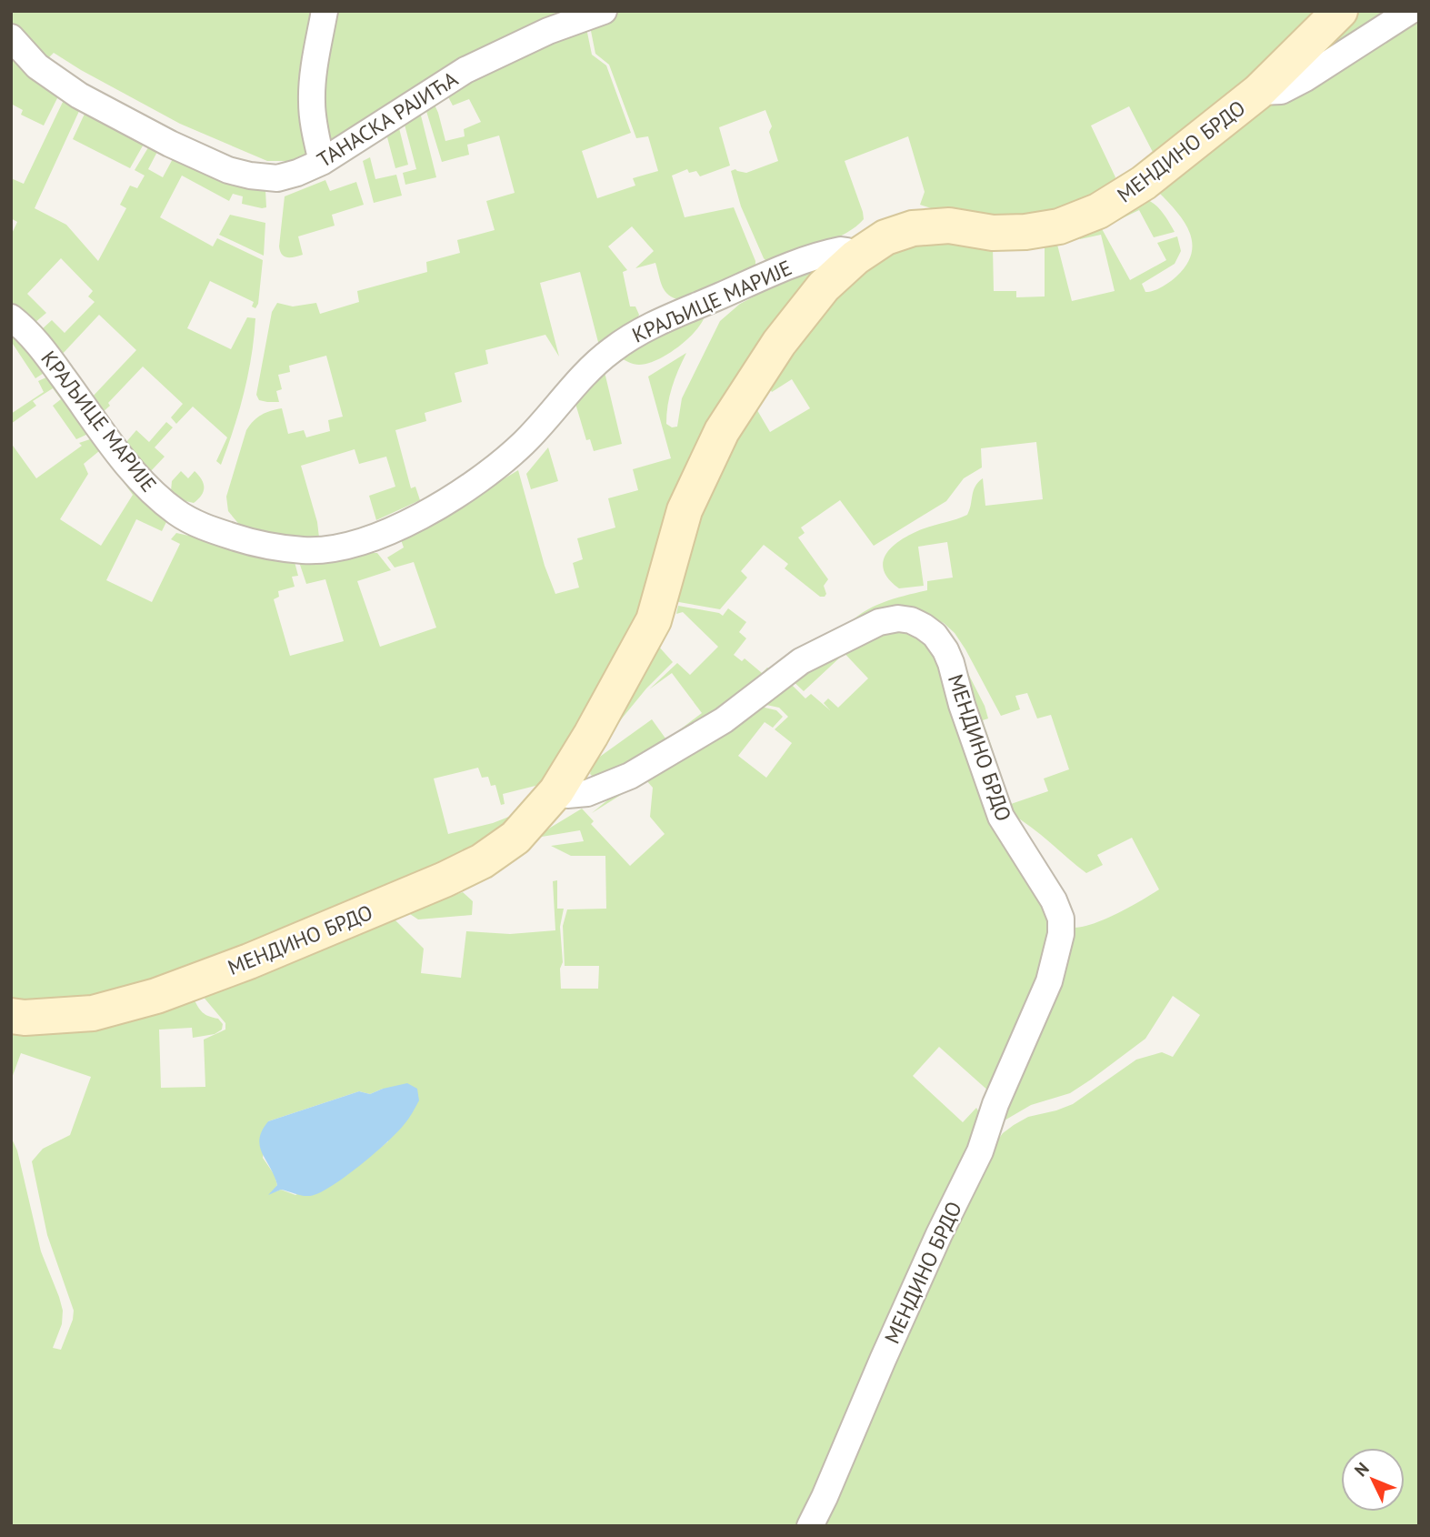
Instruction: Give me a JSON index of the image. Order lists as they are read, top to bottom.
{
  "streets": {
    "street": ["ТАНАСКА РАЈИЋА", "МЕНДИНО БРДО", "КРАЉИЦЕ МАРИЈЕ"]
  },
  "crossings": [
    ["МЕНДИНО БРДО", "КРАЉИЦЕ МАРИЈЕ"]
  ],
  "north": "top left"
}
